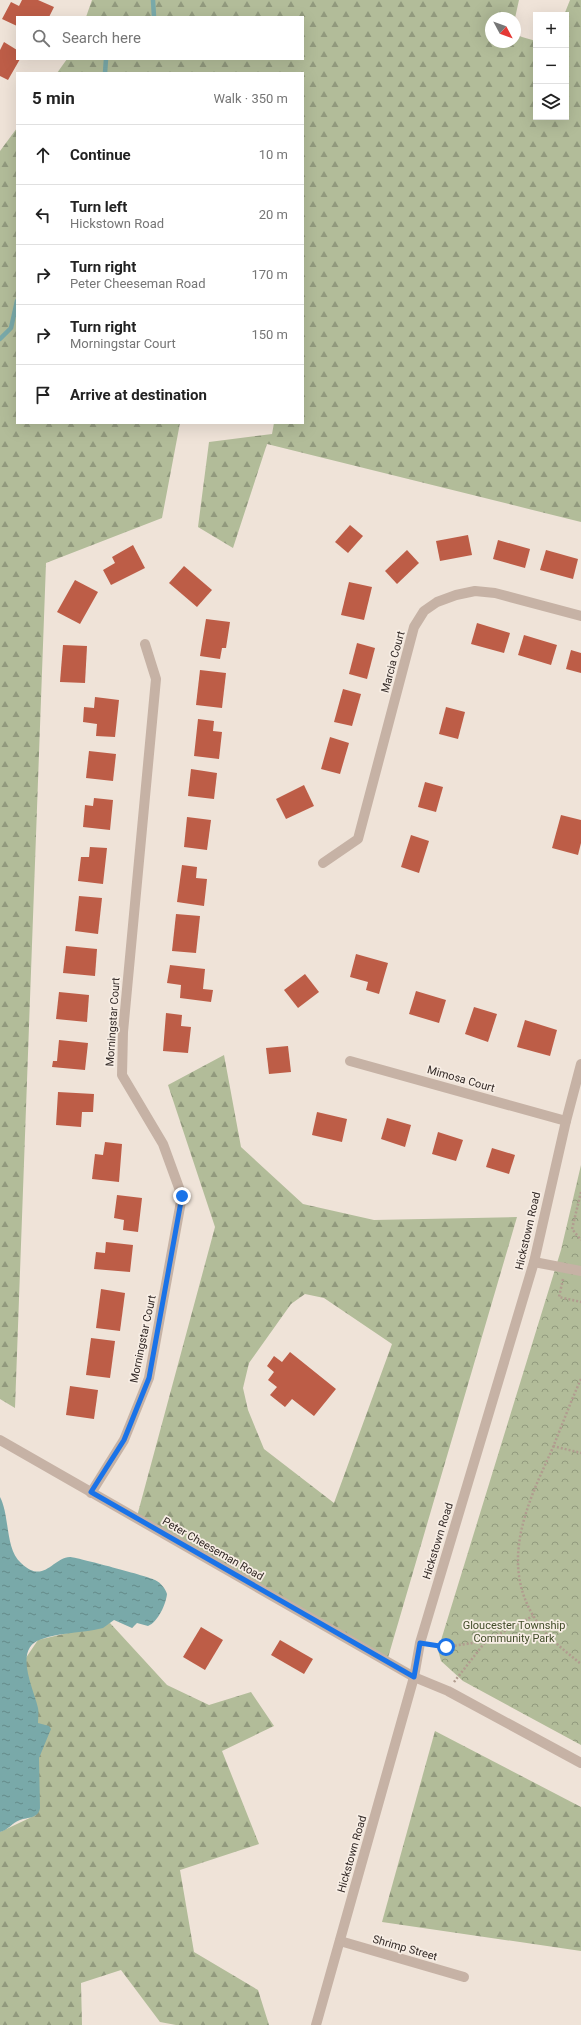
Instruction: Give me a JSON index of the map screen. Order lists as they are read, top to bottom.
{
  "streets": {
    "street": [
      "Marcia Court",
      "Morningstar Court",
      "Mimosa Court",
      "Hickstown Road",
      "Peter Cheeseman Road",
      "Shrimp Street"
    ]
  },
  "crossings": [
    ["Morningstar Court", "Peter Cheeseman Road"],
    ["Mimosa Court", "Hickstown Road"],
    ["Hickstown Road", "Peter Cheeseman Road"],
    ["Hickstown Road", "Shrimp Street"]
  ],
  "parks": ["Gloucester Township Community Park"],
  "north": "bottom right",
  "page": {
    "map_buttons": ["+", "−"],
    "search": "Search here",
    "heading": ["5 min", "Walk · 350 m"],
    "list": [
      ["Continue", "10 m"],
      ["Turn left", "Hickstown Road", "20 m"],
      ["Turn right", "Peter Cheeseman Road", "170 m"],
      ["Turn right", "Morningstar Court", "150 m"],
      "Arrive at destination"
    ]
  }
}
